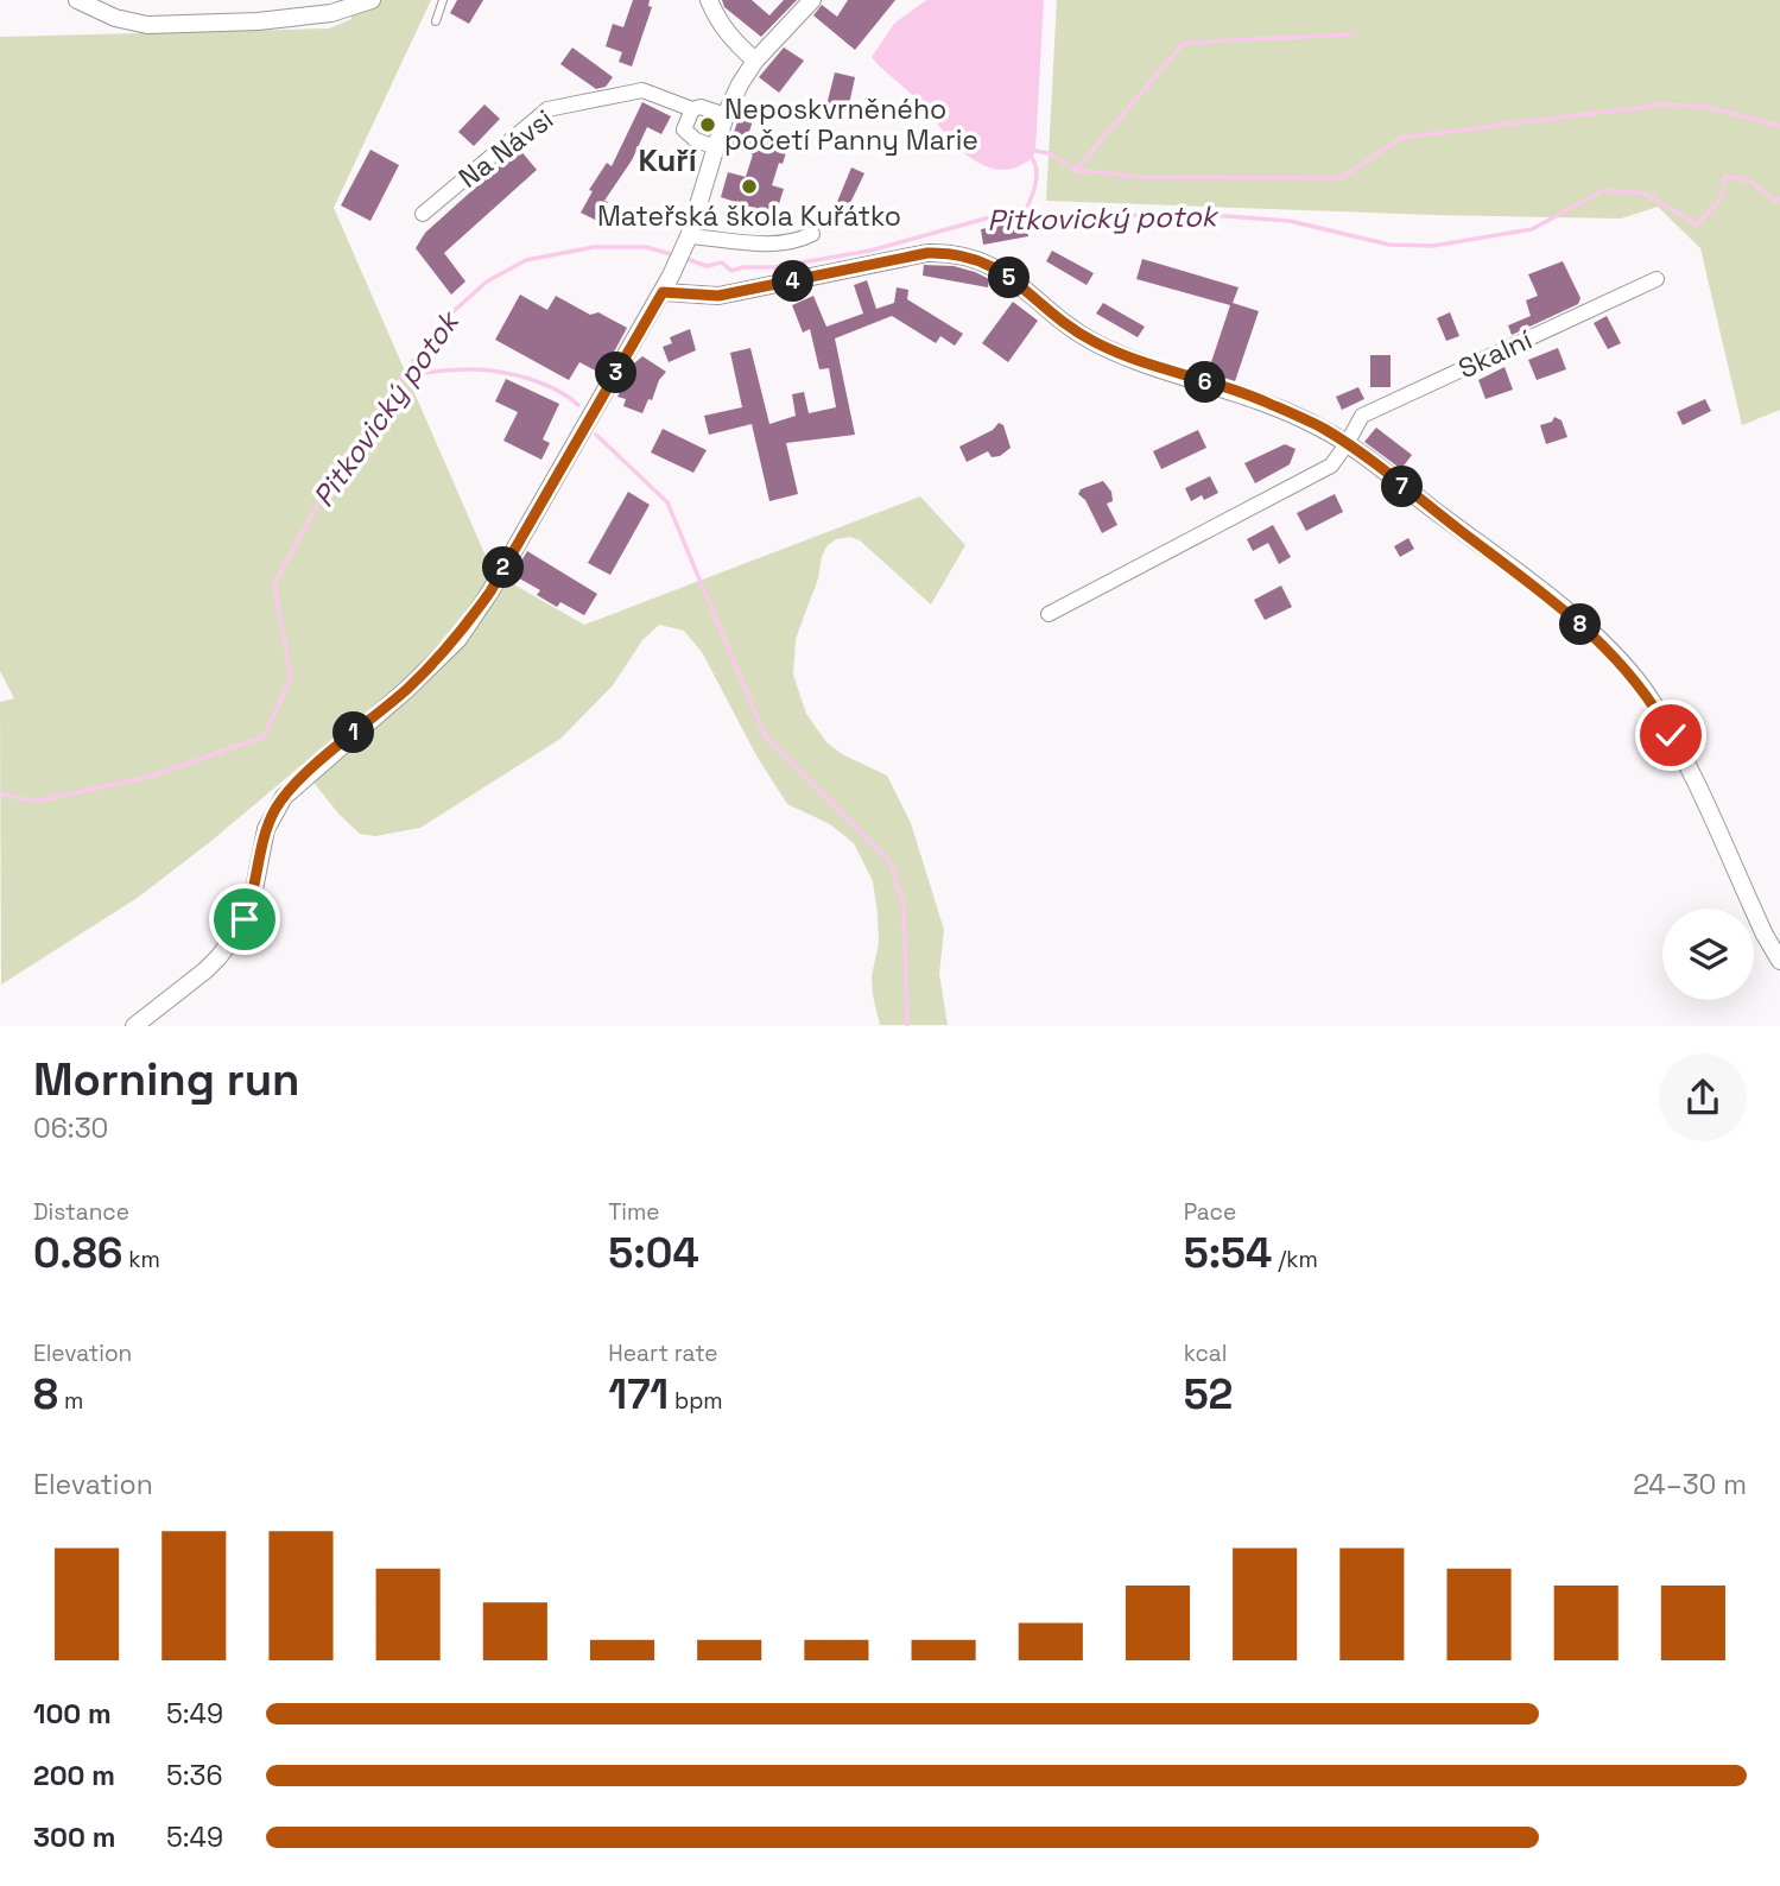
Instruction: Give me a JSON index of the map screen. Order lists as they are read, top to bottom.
{
  "streets": {
    "street": ["Na Návsi", "Skalní"]
  },
  "districts": ["Kuří"],
  "water": ["Pitkovický potok"],
  "places": ["Neposkvrněného početí Panny Marie", "Mateřská škola Kuřátko"],
  "page": {
    "pins": [
      "5",
      "4",
      "3",
      "6",
      "7",
      "2",
      "8",
      "1"
    ],
    "heading": ["Morning run", "06:30"],
    "stats": [
      ["Distance", "0.86 km"],
      ["Time", "5:04"],
      ["Pace", "5:54 /km"],
      ["Elevation", "8 m"],
      ["Heart rate", "171 bpm"],
      ["kcal", "52"]
    ],
    "chart": ["Elevation", "24–30 m"],
    "list": [
      {
        "name": "100 m",
        "note": "5:49"
      },
      {
        "name": "200 m",
        "note": "5:36"
      },
      {
        "name": "300 m",
        "note": "5:49"
      }
    ]
  }
}
